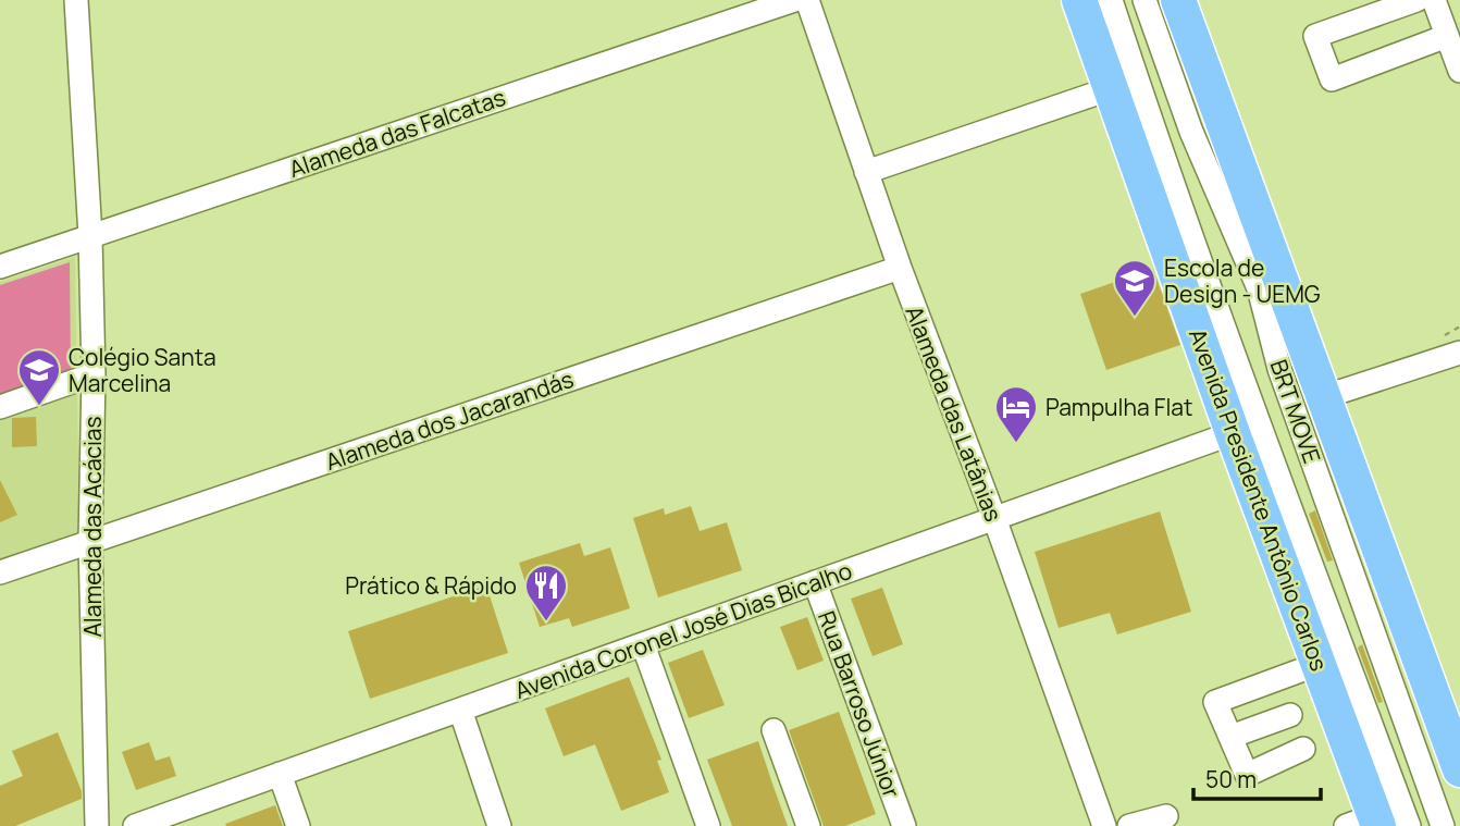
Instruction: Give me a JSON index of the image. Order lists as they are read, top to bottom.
{
  "streets": {
    "highway": ["Avenida Presidente Antônio Carlos"],
    "street": [
      "Alameda das Falcatas",
      "BRT MOVE",
      "Alameda das Latânias",
      "Alameda dos Jacarandás",
      "Alameda das Acácias",
      "Avenida Coronel José Dias Bicalho",
      "Rua Barroso Júnior"
    ]
  },
  "crossings": [
    ["Alameda das Falcatas", "Alameda das Acácias"],
    ["Alameda das Latânias", "Alameda dos Jacarandás"],
    ["Alameda das Latânias", "Avenida Coronel José Dias Bicalho"],
    ["Alameda dos Jacarandás", "Alameda das Acácias"],
    ["Avenida Presidente Antônio Carlos", "Avenida Coronel José Dias Bicalho"],
    ["Avenida Coronel José Dias Bicalho", "Rua Barroso Júnior"]
  ],
  "places": {
    "school or university": ["Escola de Design - UEMG", "Colégio Santa Marcelina"],
    "hotel": ["Pampulha Flat"],
    "restaurant": ["Prático & Rápido"]
  },
  "scale_bar": "50 m"
}
